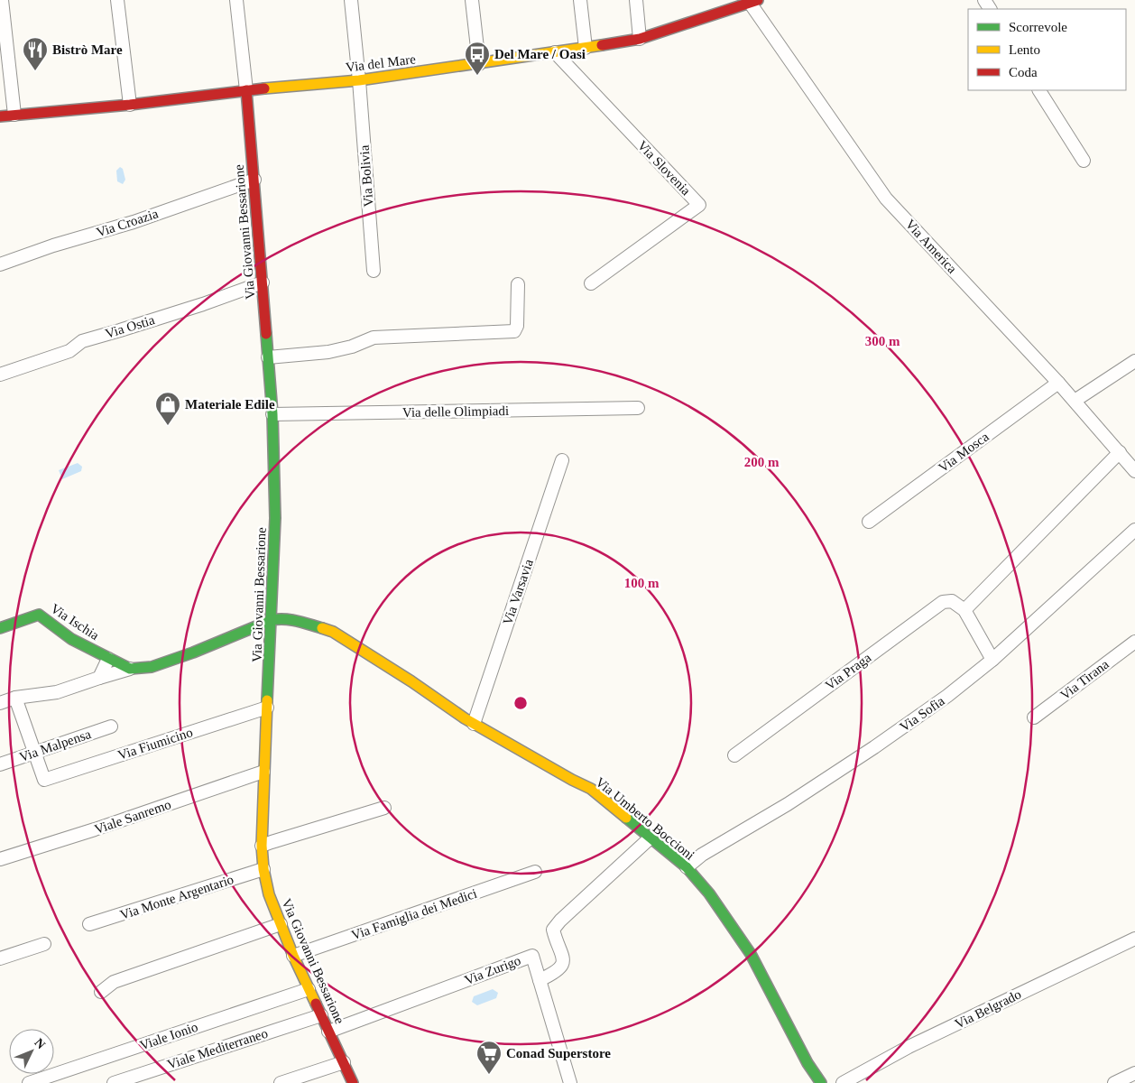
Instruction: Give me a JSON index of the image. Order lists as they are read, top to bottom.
{
  "streets": {
    "street": [
      "Via del Mare",
      "Via Slovenia",
      "Via Bolivia",
      "Via Croazia",
      "Via Giovanni Bessarione",
      "Via America",
      "Via Ostia",
      "Via delle Olimpiadi",
      "Via Mosca",
      "Via Varsavia",
      "Via Ischia",
      "Via Praga",
      "Via Tirana",
      "Via Sofia",
      "Via Fiumicino",
      "Via Malpensa",
      "Viale Sanremo",
      "Via Umberto Boccioni",
      "Via Monte Argentario",
      "Via Famiglia dei Medici",
      "Via Zurigo",
      "Via Belgrado",
      "Viale Ionio",
      "Viale Mediterraneo"
    ]
  },
  "crossings": [
    ["Via del Mare", "Via Slovenia"],
    ["Via del Mare", "Via Bolivia"],
    ["Via del Mare", "Via Giovanni Bessarione"],
    ["Via del Mare", "Via America"],
    ["Via Croazia", "Via Giovanni Bessarione"],
    ["Via Giovanni Bessarione", "Via Ostia"],
    ["Via Giovanni Bessarione", "Via delle Olimpiadi"],
    ["Via Giovanni Bessarione", "Via Fiumicino"],
    ["Via Giovanni Bessarione", "Viale Sanremo"],
    ["Via Giovanni Bessarione", "Via Umberto Boccioni"],
    ["Via Giovanni Bessarione", "Via Monte Argentario"],
    ["Via Giovanni Bessarione", "Via Famiglia dei Medici"],
    ["Via Giovanni Bessarione", "Via Zurigo"],
    ["Via Giovanni Bessarione", "Viale Ionio"],
    ["Via Giovanni Bessarione", "Viale Mediterraneo"],
    ["Via America", "Via Mosca"],
    ["Via Varsavia", "Via Umberto Boccioni"],
    ["Via Sofia", "Via Umberto Boccioni"],
    ["Via Fiumicino", "Via Malpensa"]
  ],
  "places": {
    "restaurant": ["Bistrò Mare"],
    "bus stop": ["Del Mare / Oasi"],
    "shop": ["Materiale Edile"],
    "supermarket": ["Conad Superstore"]
  },
  "legend": ["Scorrevole", "Lento", "Coda"],
  "north": "top right",
  "rings": ["300 m", "200 m", "100 m"]
}
